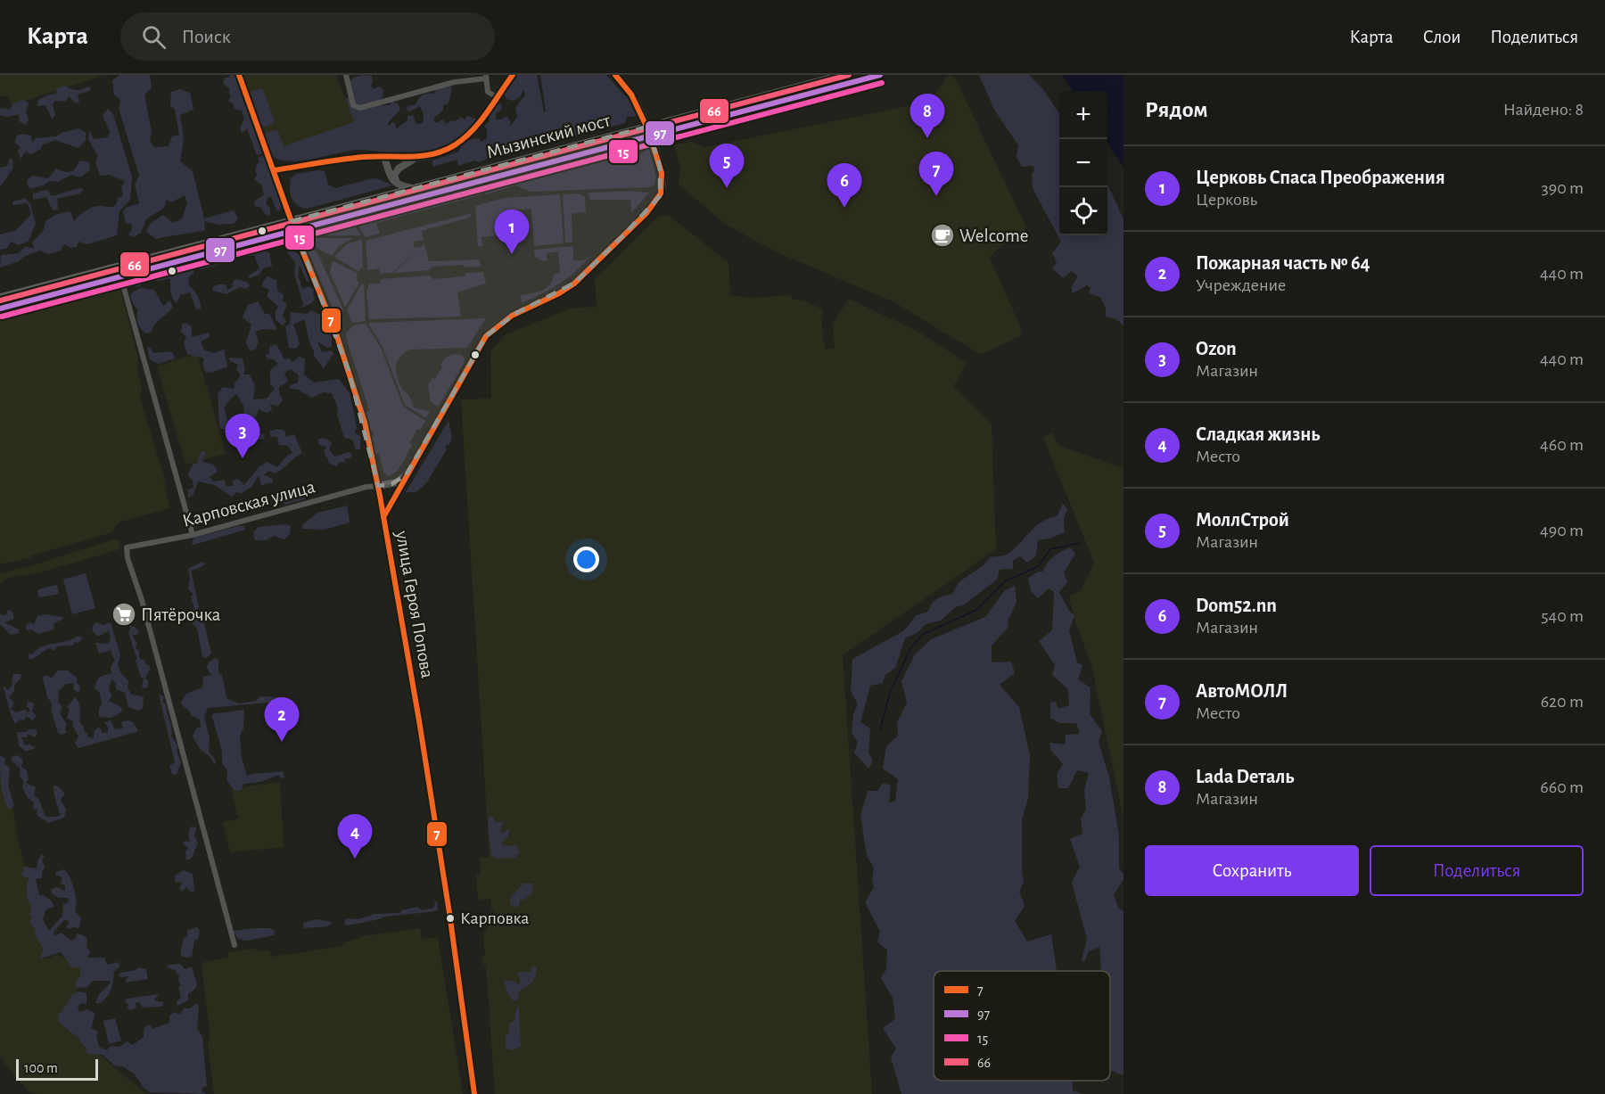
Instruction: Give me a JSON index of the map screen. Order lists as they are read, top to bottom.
{
  "streets": {
    "main road": ["Мызинский мост"],
    "street": ["Карповская улица", "улица Героя Попова"]
  },
  "crossings": [
    ["Мызинский мост", "улица Героя Попова"],
    ["Карповская улица", "улица Героя Попова"]
  ],
  "places": {
    "cafe": ["Welcome"],
    "supermarket": ["Пятёрочка"],
    "other": ["Карповка"]
  },
  "lines": [
    "transit line 7",
    "transit line 97",
    "transit line 66",
    "transit line 15"
  ],
  "legend": [
    "7",
    "97",
    "15",
    "66"
  ],
  "scale_bar": "100 m",
  "page": {
    "header": "Карта",
    "search": "Поиск",
    "nav": ["Карта", "Слои", "Поделиться"],
    "heading": ["Рядом", "Найдено: 8"],
    "map_buttons": ["+", "−"],
    "pins": [
      "8",
      "5",
      "7",
      "6",
      "1",
      "3",
      "2",
      "4"
    ],
    "list": [
      {
        "mark": "1",
        "name": "Церковь Спаса Преображения",
        "note": "Церковь",
        "value": "390 m"
      },
      {
        "mark": "2",
        "name": "Пожарная часть № 64",
        "note": "Учреждение",
        "value": "440 m"
      },
      {
        "mark": "3",
        "name": "Ozon",
        "note": "Магазин",
        "value": "440 m"
      },
      {
        "mark": "4",
        "name": "Сладкая жизнь",
        "note": "Место",
        "value": "460 m"
      },
      {
        "mark": "5",
        "name": "МоллСтрой",
        "note": "Магазин",
        "value": "490 m"
      },
      {
        "mark": "6",
        "name": "Dom52.nn",
        "note": "Магазин",
        "value": "540 m"
      },
      {
        "mark": "7",
        "name": "АвтоМОЛЛ",
        "note": "Место",
        "value": "620 m"
      },
      {
        "mark": "8",
        "name": "Lada Dеталь",
        "note": "Магазин",
        "value": "660 m"
      }
    ],
    "buttons": ["Сохранить", "Поделиться"],
    "scale": "100 m"
  }
}
